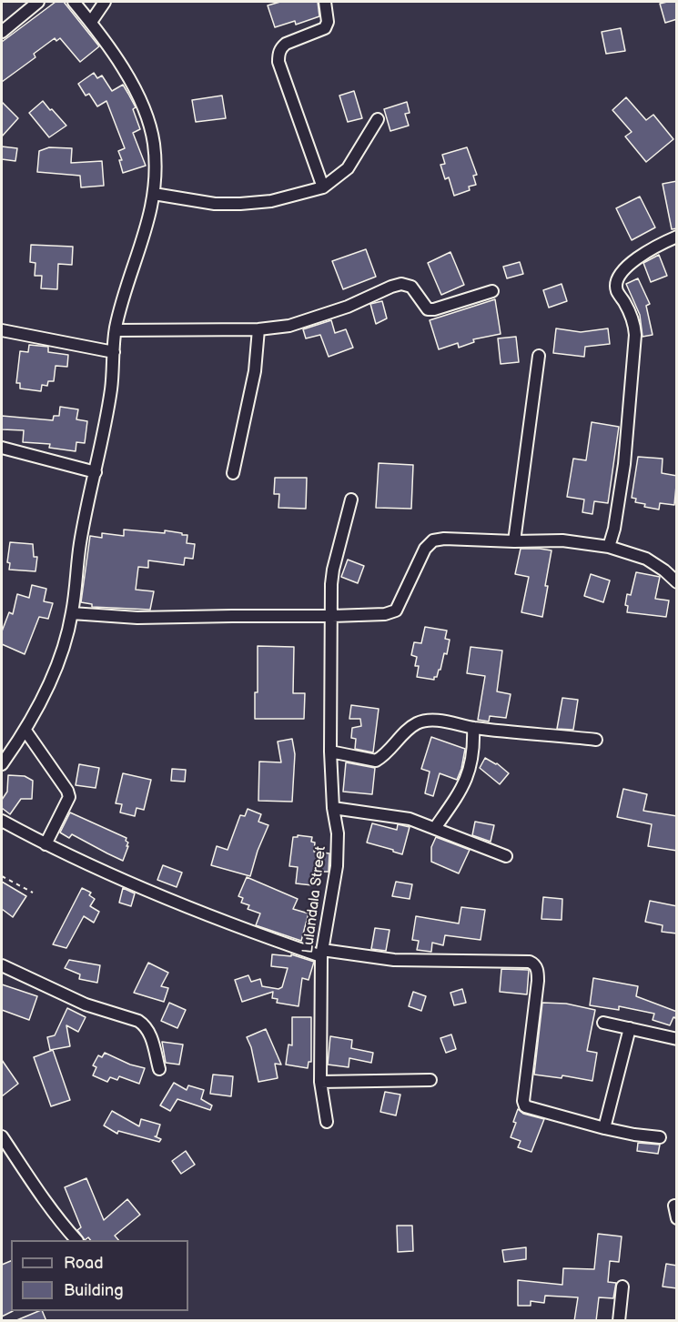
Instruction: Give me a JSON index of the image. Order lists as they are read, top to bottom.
{
  "streets": {
    "street": ["Lulandala Street"]
  },
  "legend": ["Road", "Building"]
}
